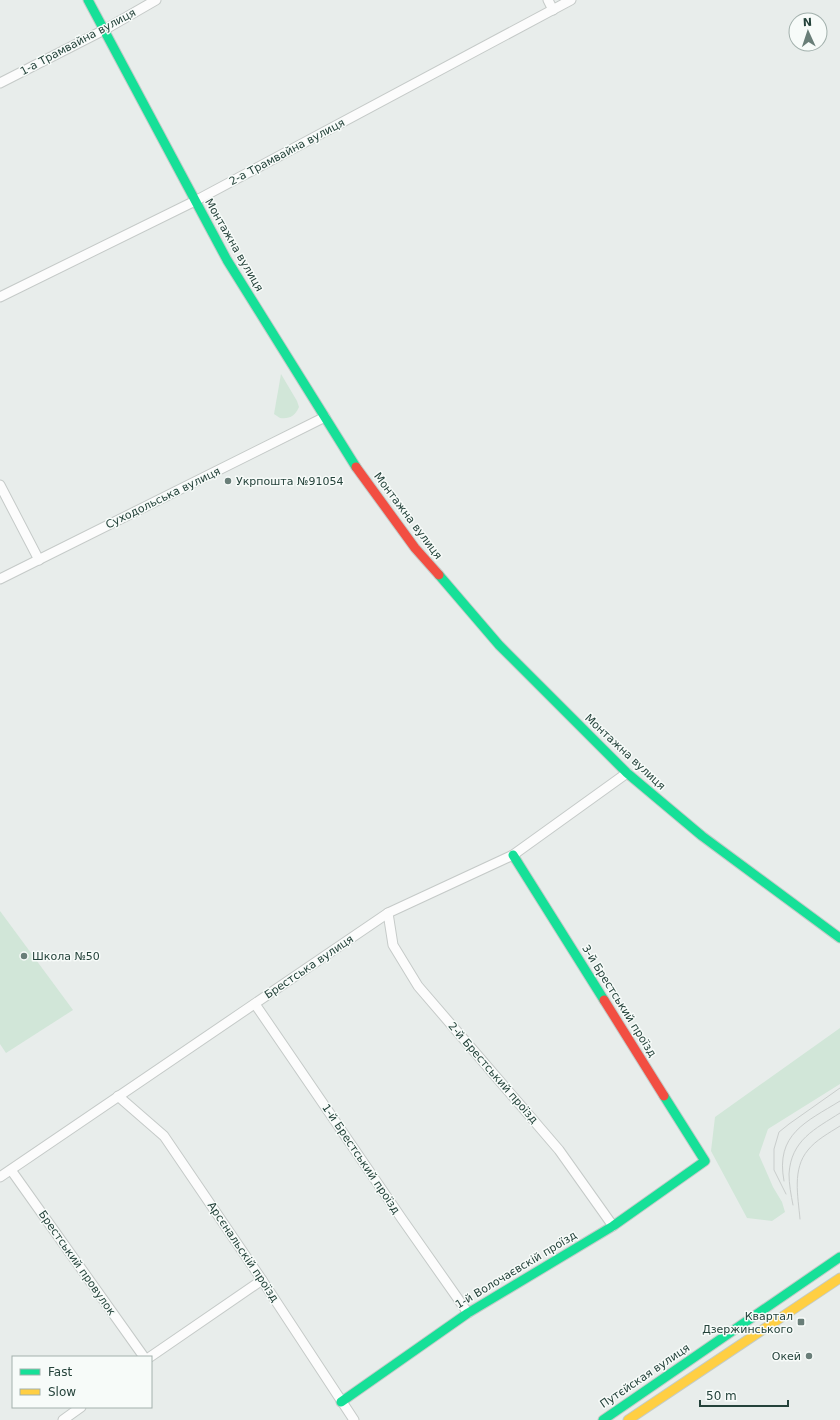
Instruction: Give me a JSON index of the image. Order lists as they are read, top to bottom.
{
  "streets": {
    "street": [
      "1-а Трамвайна вулиця",
      "2-а Трамвайна вулиця",
      "Монтажна вулиця",
      "Суходольська вулиця",
      "Брестська вулиця",
      "3-й Брестський проїзд",
      "2-й Брестський проїзд",
      "1-й Брестський проїзд",
      "Арсєнальскій проїзд",
      "Брестський провулок",
      "1-й Волочаєвскій проїзд",
      "Путєйская вулиця"
    ]
  },
  "crossings": [
    ["1-а Трамвайна вулиця", "Монтажна вулиця"],
    ["2-а Трамвайна вулиця", "Монтажна вулиця"],
    ["Монтажна вулиця", "Суходольська вулиця"],
    ["Монтажна вулиця", "Брестська вулиця"],
    ["Брестська вулиця", "3-й Брестський проїзд"],
    ["Брестська вулиця", "2-й Брестський проїзд"],
    ["Брестська вулиця", "1-й Брестський проїзд"],
    ["Брестська вулиця", "Арсєнальскій проїзд"],
    ["Брестська вулиця", "Брестський провулок"],
    ["3-й Брестський проїзд", "1-й Волочаєвскій проїзд"],
    ["2-й Брестський проїзд", "1-й Волочаєвскій проїзд"],
    ["1-й Брестський проїзд", "1-й Волочаєвскій проїзд"],
    ["Арсєнальскій проїзд", "1-й Волочаєвскій проїзд"]
  ],
  "places": {
    "other": ["Укрпошта №91054", "Школа №50", "Окей"],
    "transit": ["Квартал Дзержинського"]
  },
  "legend": ["Fast", "Slow"],
  "scale_bar": "50 m",
  "north": "top"
}
